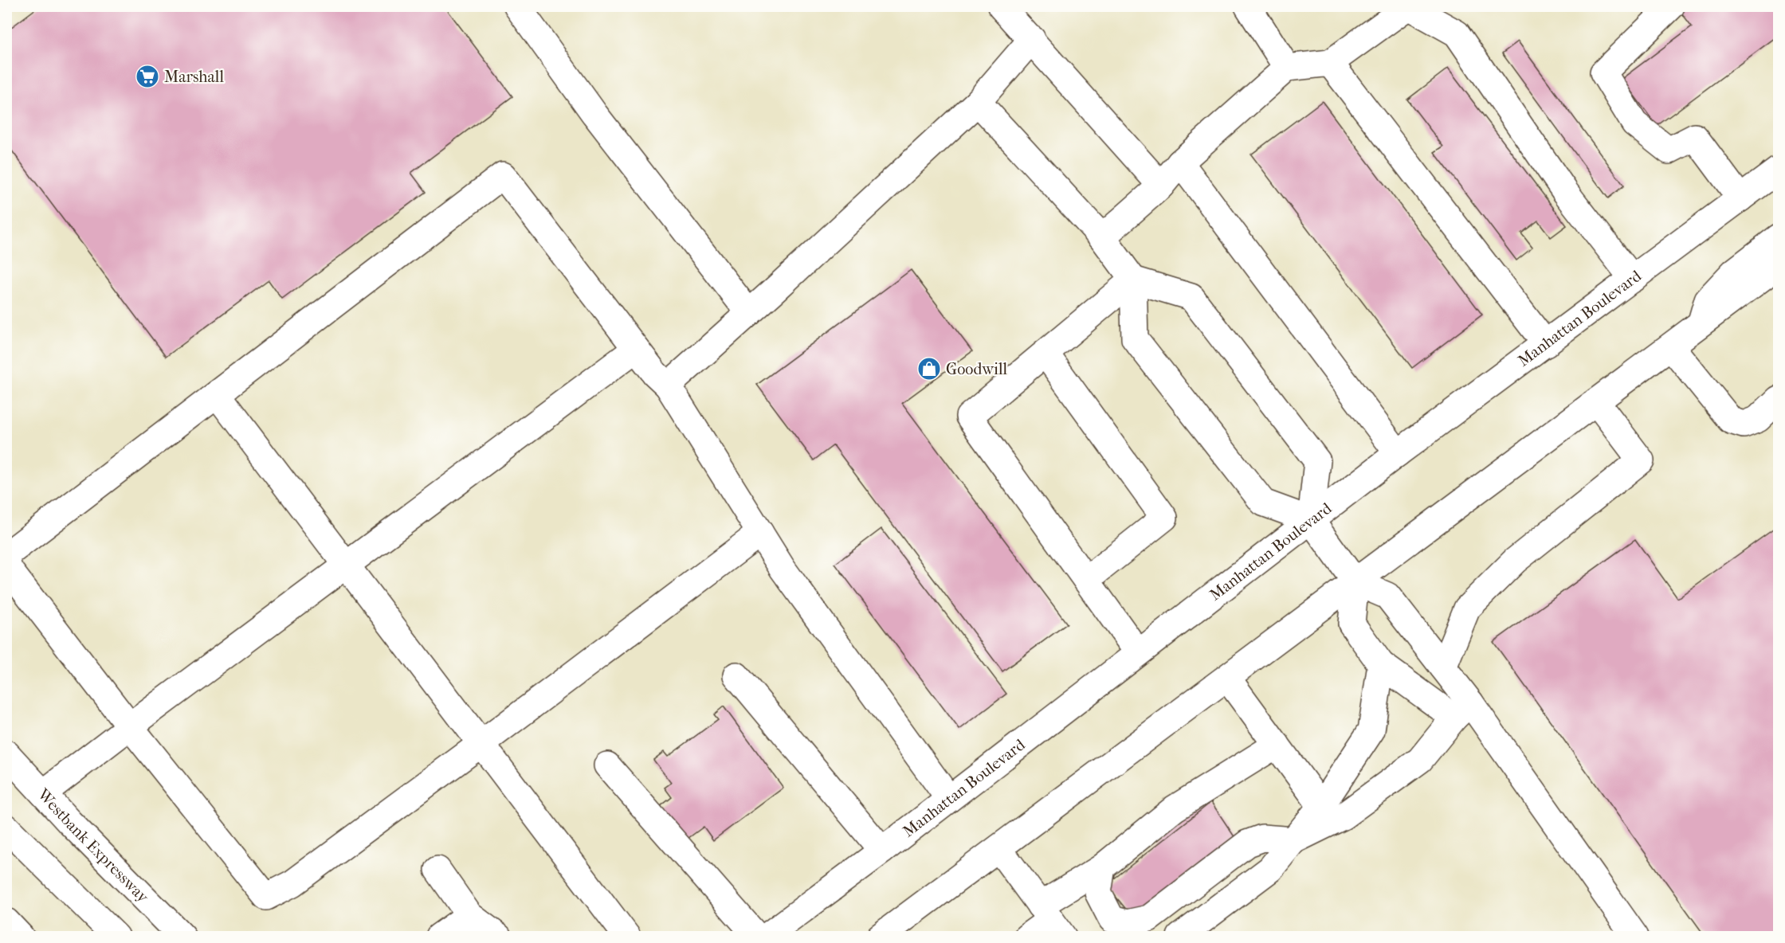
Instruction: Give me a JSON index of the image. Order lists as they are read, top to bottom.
{
  "streets": {
    "main road": ["Manhattan Boulevard", "Westbank Expressway"]
  },
  "places": {
    "supermarket": ["Marshall"],
    "shop": ["Goodwill"]
  }
}
